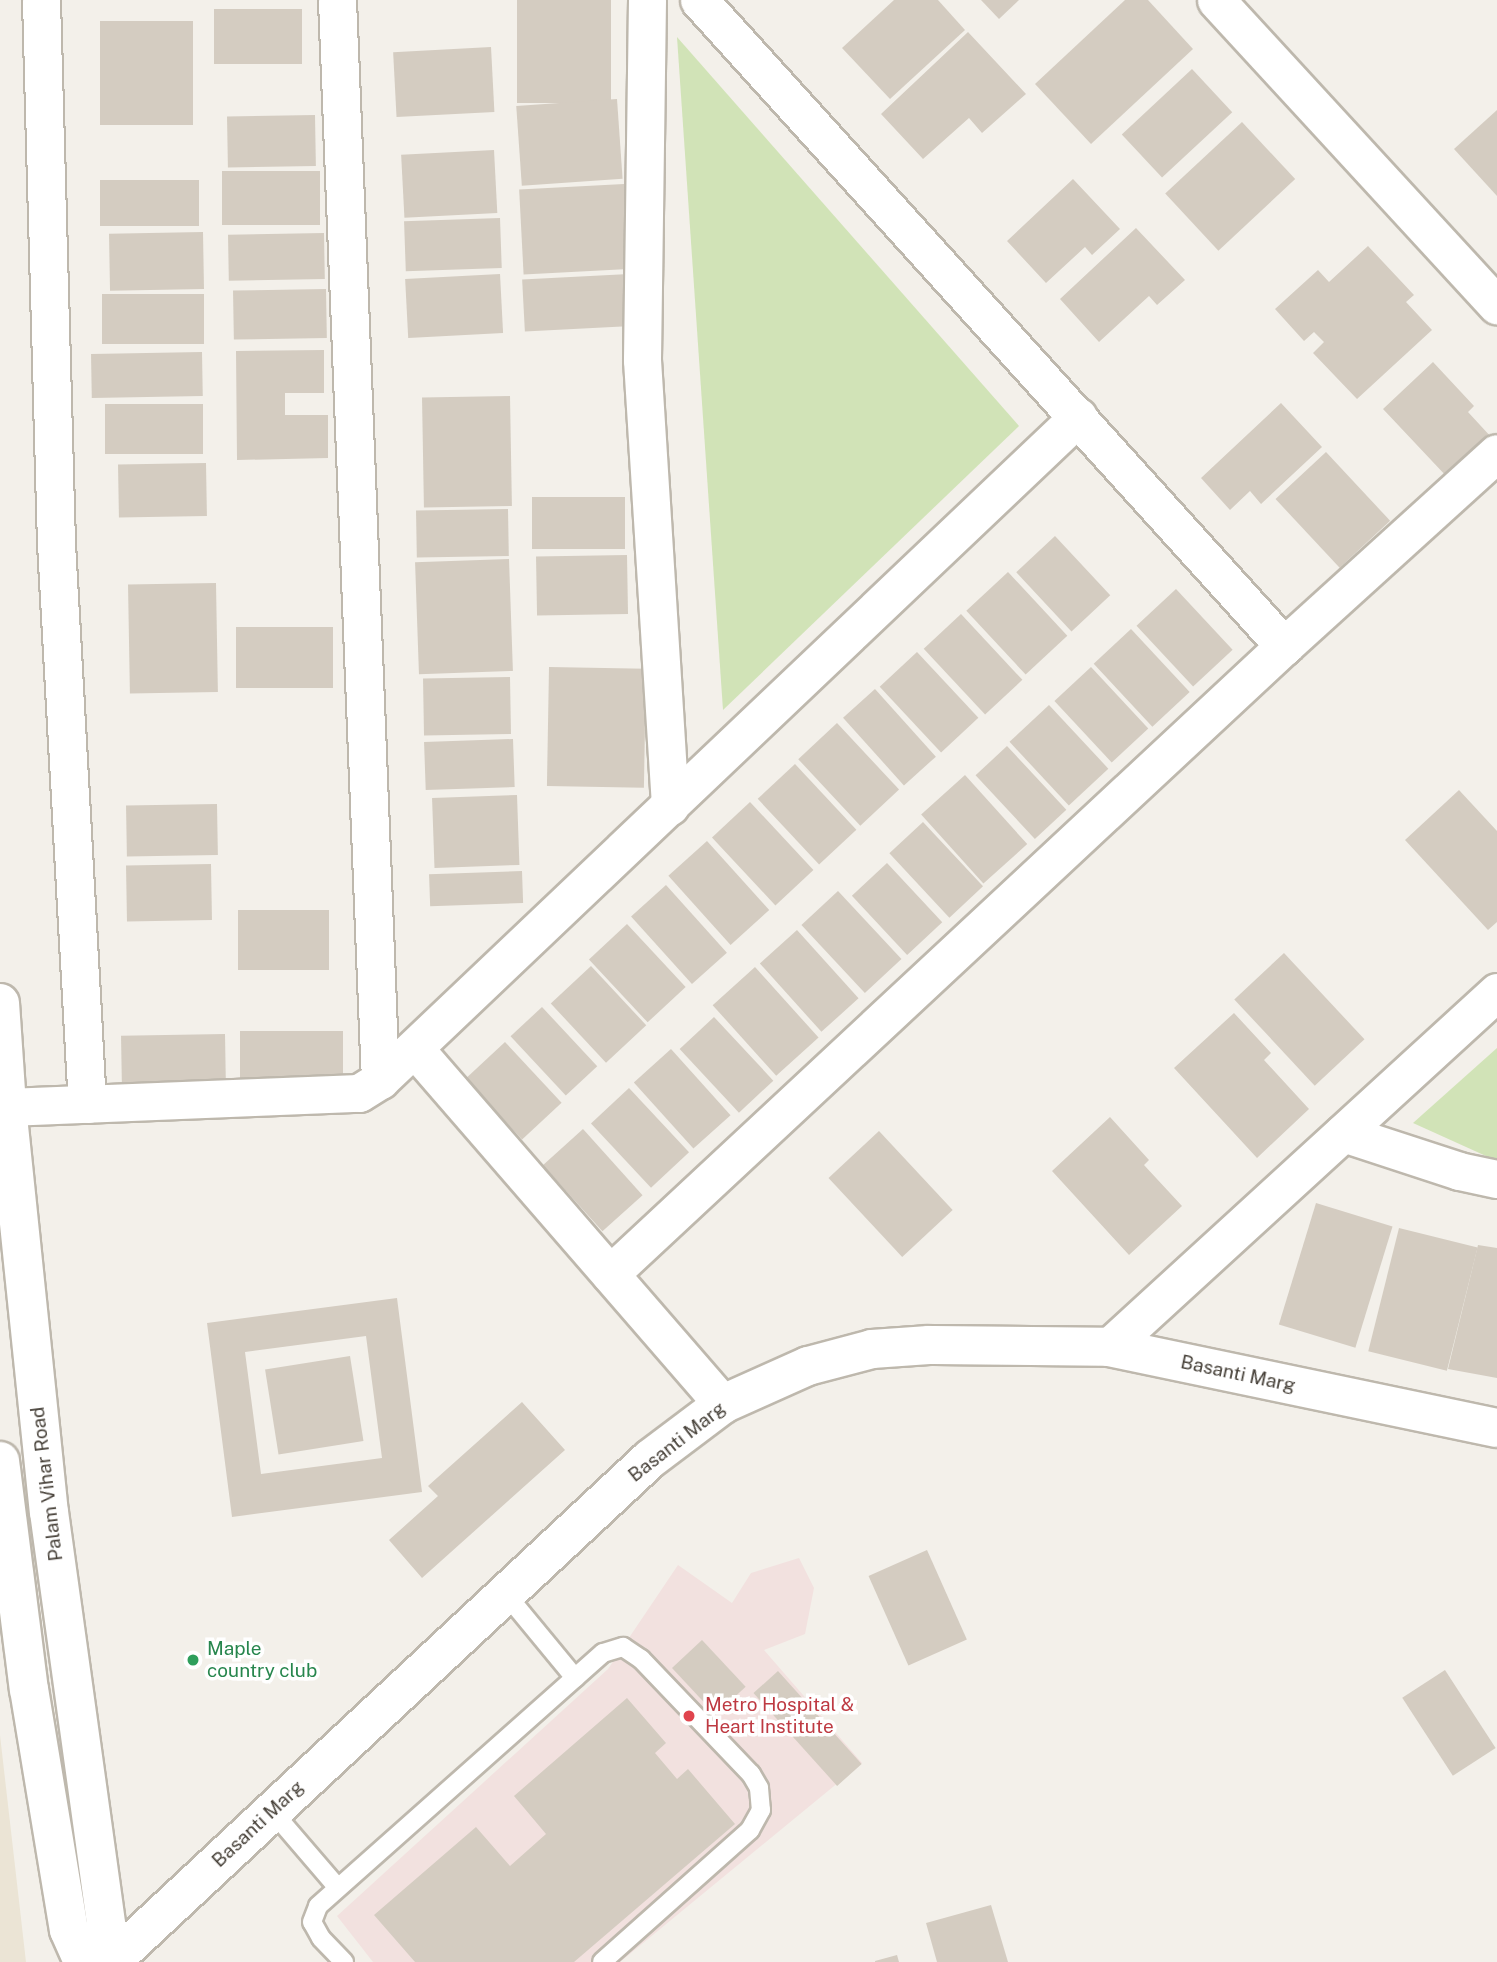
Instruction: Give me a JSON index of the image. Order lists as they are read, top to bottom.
{
  "streets": {
    "street": ["Basanti Marg", "Palam Vihar Road"]
  },
  "places": ["Maple country club", "Metro Hospital & Heart Institute"]
}
